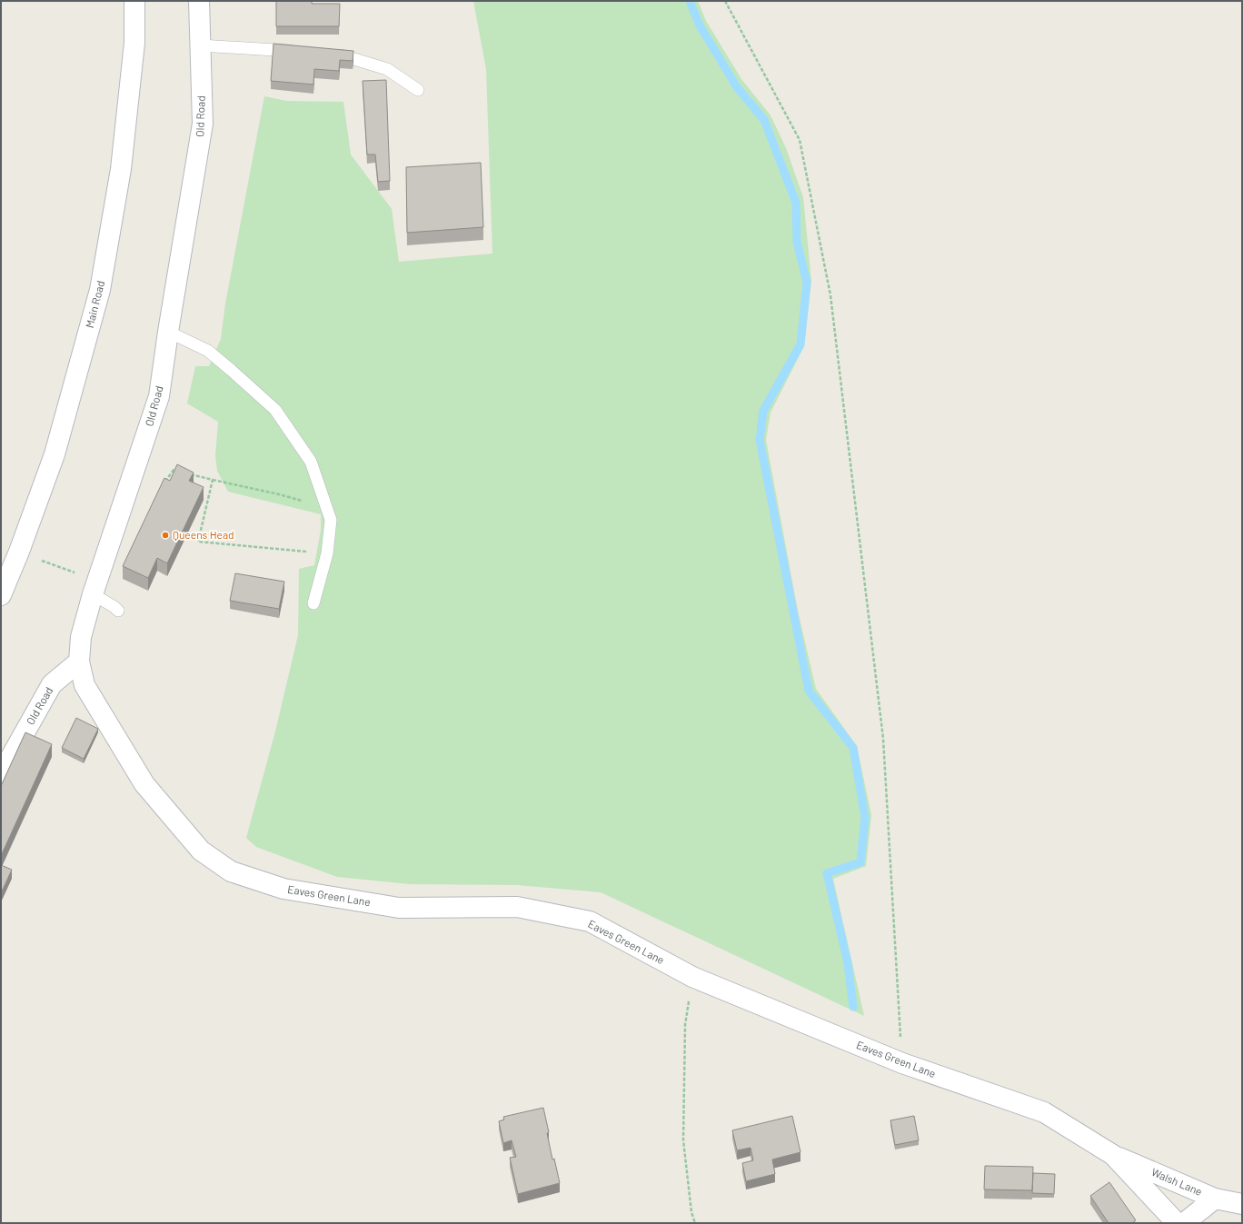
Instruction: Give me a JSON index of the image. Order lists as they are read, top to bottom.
{
  "streets": {
    "street": [
      "Old Road",
      "Main Road",
      "Eaves Green Lane",
      "Walsh Lane"
    ]
  },
  "crossings": [
    ["Old Road", "Eaves Green Lane"],
    ["Eaves Green Lane", "Walsh Lane"]
  ],
  "places": ["Queens Head"]
}
